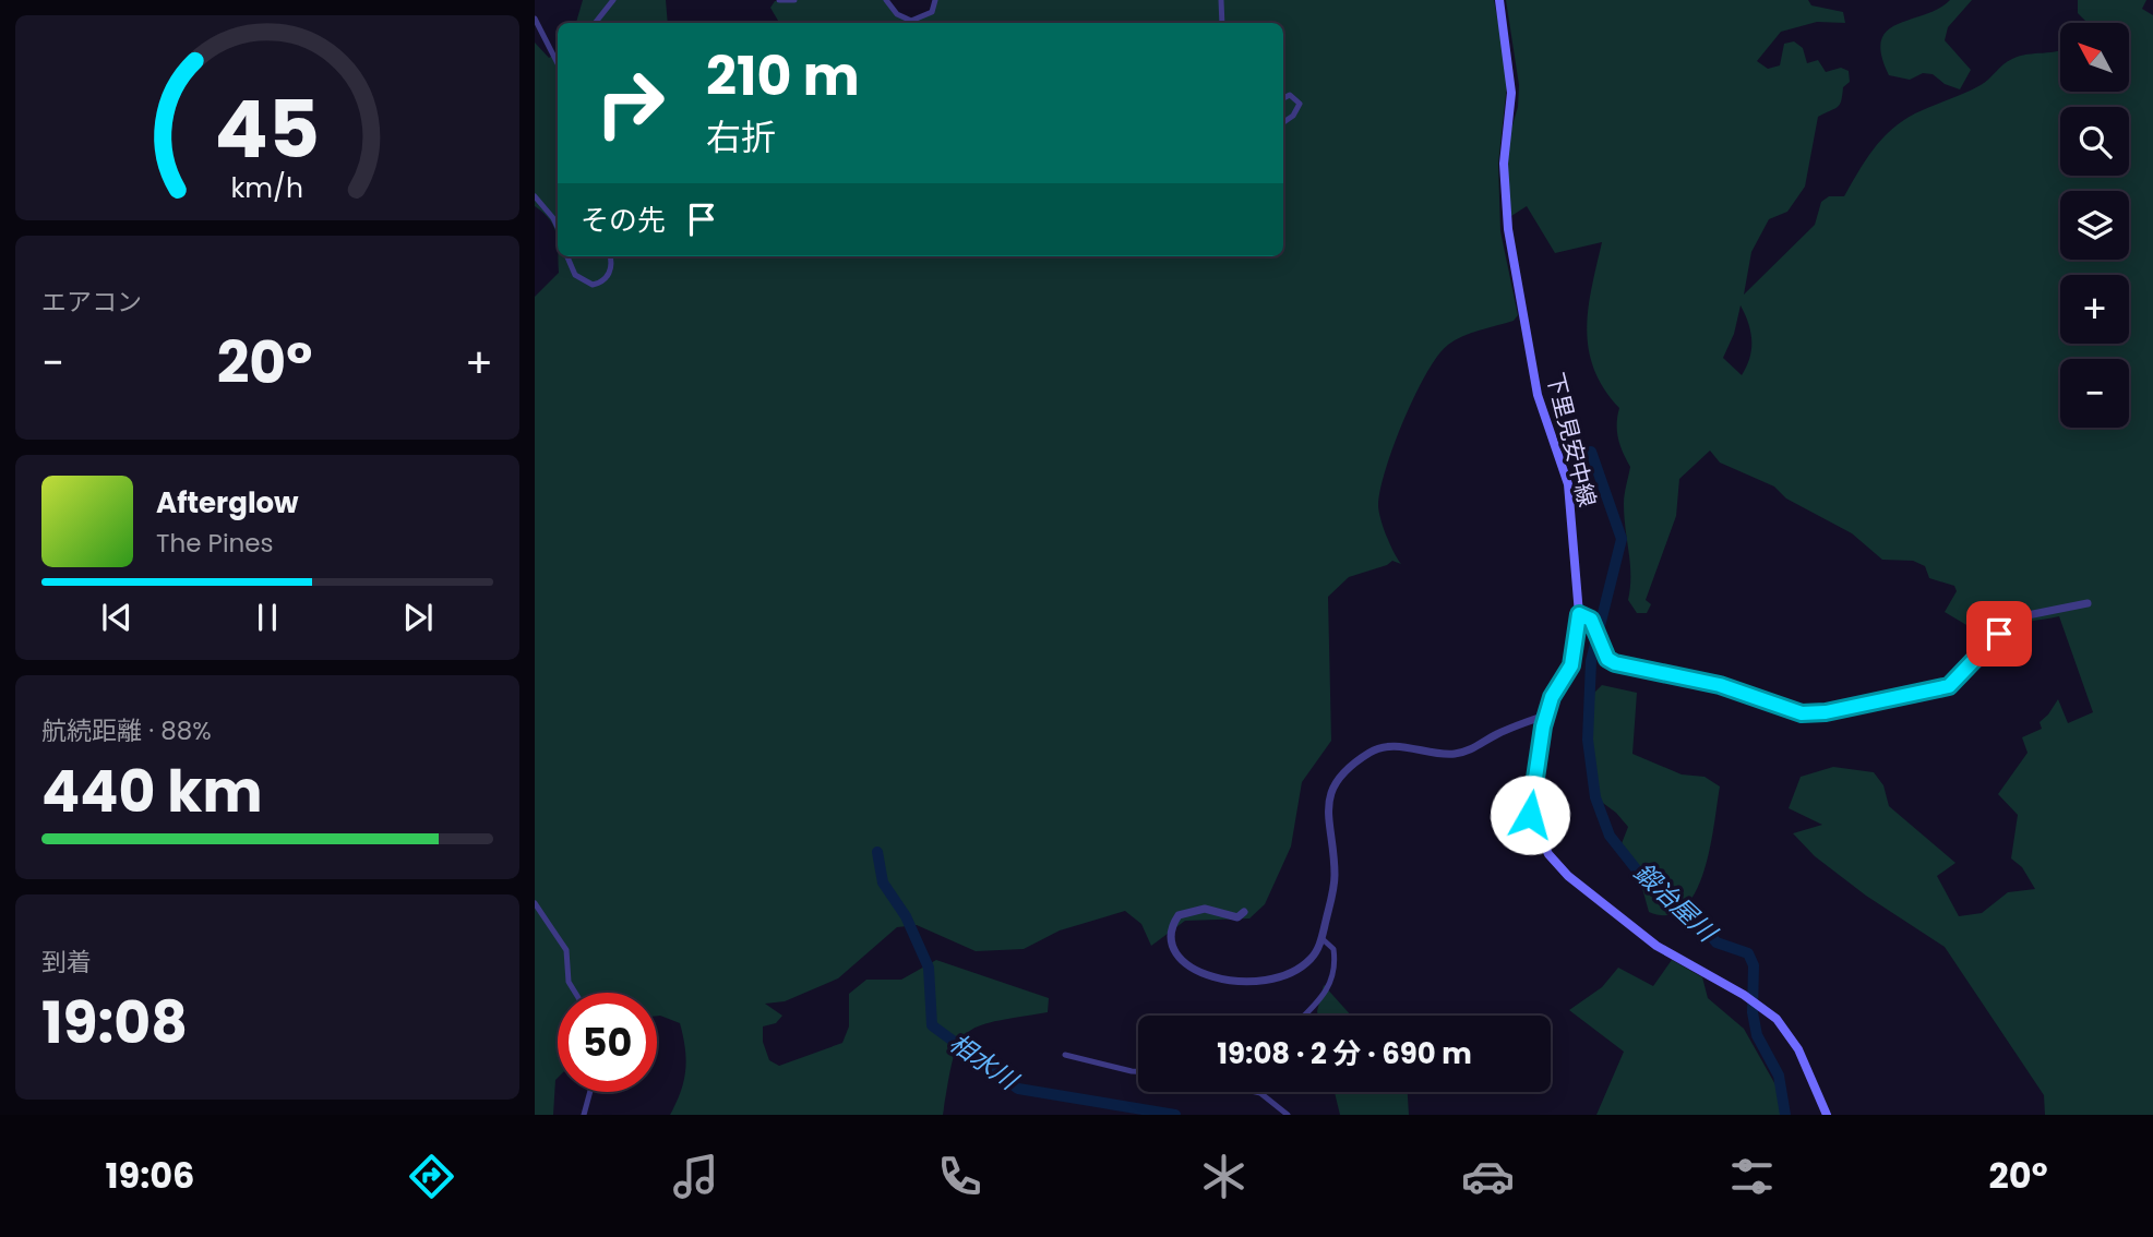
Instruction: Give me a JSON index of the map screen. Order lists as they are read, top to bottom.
{
  "streets": {
    "main road": ["下里見安中線"]
  },
  "water": ["鍛冶屋川", "相水川"],
  "north": "top left",
  "page": {
    "map_buttons": ["+", "−"],
    "turn": ["210 m", "右折"],
    "then": "その先",
    "tile": [
      "エアコン",
      ["航続距離 · 88%", "440 km"],
      ["到着", "19:08"]
    ],
    "heat": ["−", "20°", "+"],
    "song": ["Afterglow", "The Pines"],
    "limit": "50",
    "trip": "19:08 · 2 分 · 690 m",
    "tabs": ["19:06", "20°"],
    "gauge": ["45", "km/h"]
  }
}
